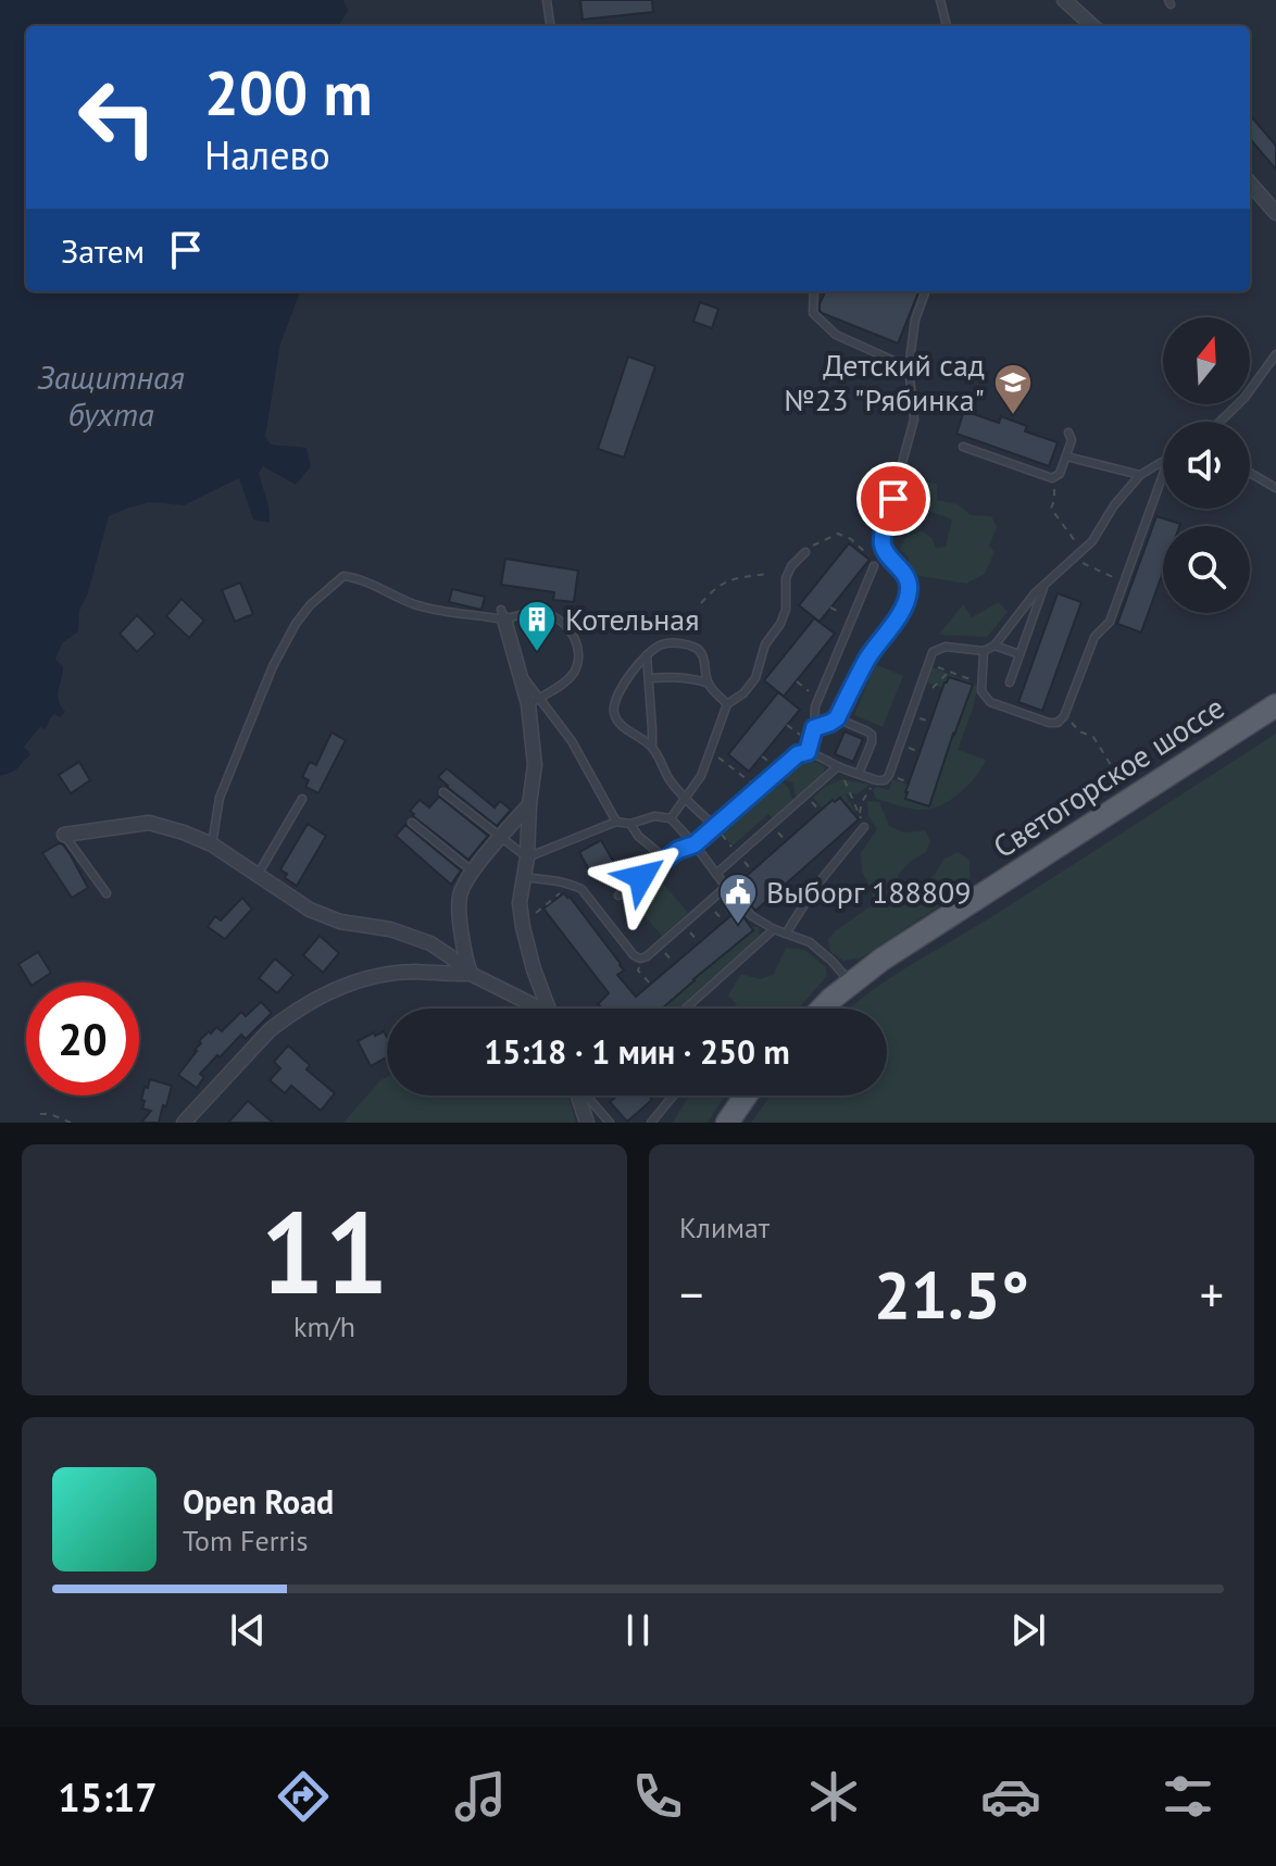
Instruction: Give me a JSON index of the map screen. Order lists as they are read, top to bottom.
{
  "streets": {
    "main road": ["Светогорское шоссе"]
  },
  "water": ["Защитная бухта"],
  "places": {
    "school or university": ["Детский сад №23 \"Рябинка\""],
    "building": ["Котельная"],
    "public building": ["Выборг 188809"]
  },
  "north": "top",
  "page": {
    "turn": ["200 m", "Налево"],
    "then": "Затем",
    "limit": "20",
    "trip": "15:18 · 1 мин · 250 m",
    "tile": [
      ["11", "km/h"],
      "Климат"
    ],
    "heat": ["−", "21.5°", "+"],
    "song": ["Open Road", "Tom Ferris"],
    "tabs": "15:17"
  }
}
